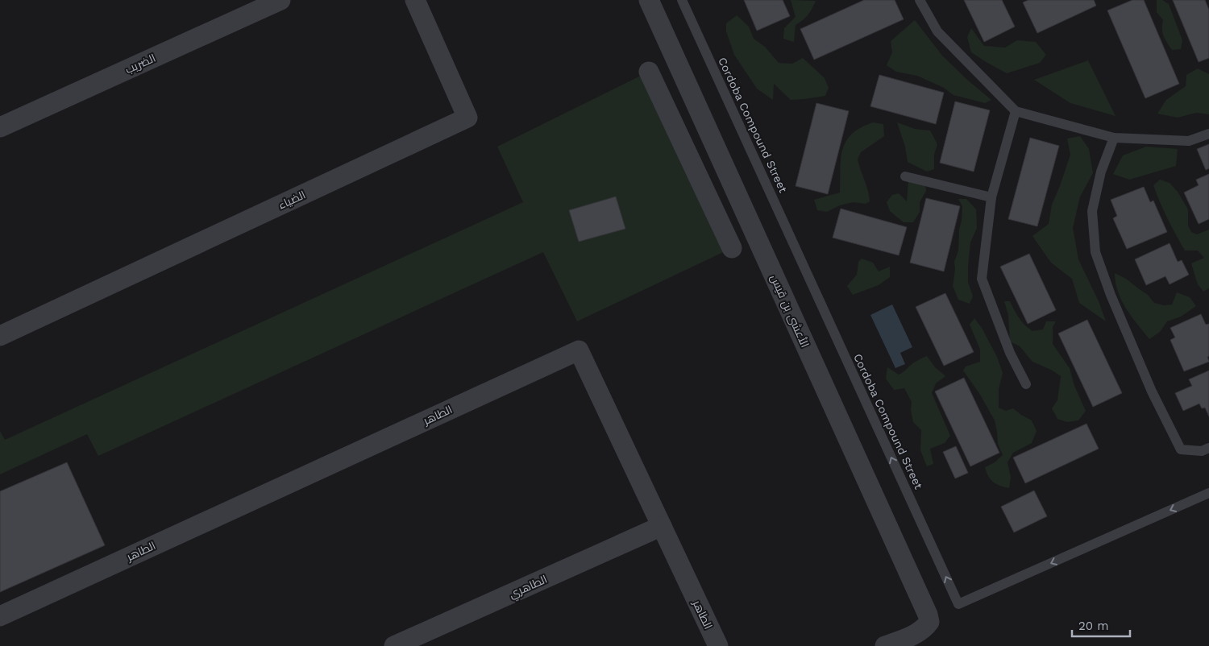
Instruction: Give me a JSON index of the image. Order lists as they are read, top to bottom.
{
  "streets": {
    "street": [
      "الضريب",
      "الضياء",
      "الأعشى بن قيس",
      "الطاهر",
      "الطاهري"
    ],
    "lane": ["Cordoba Compound Street"]
  },
  "crossings": [
    ["الطاهر", "الطاهري"]
  ],
  "scale_bar": "20 m"
}
